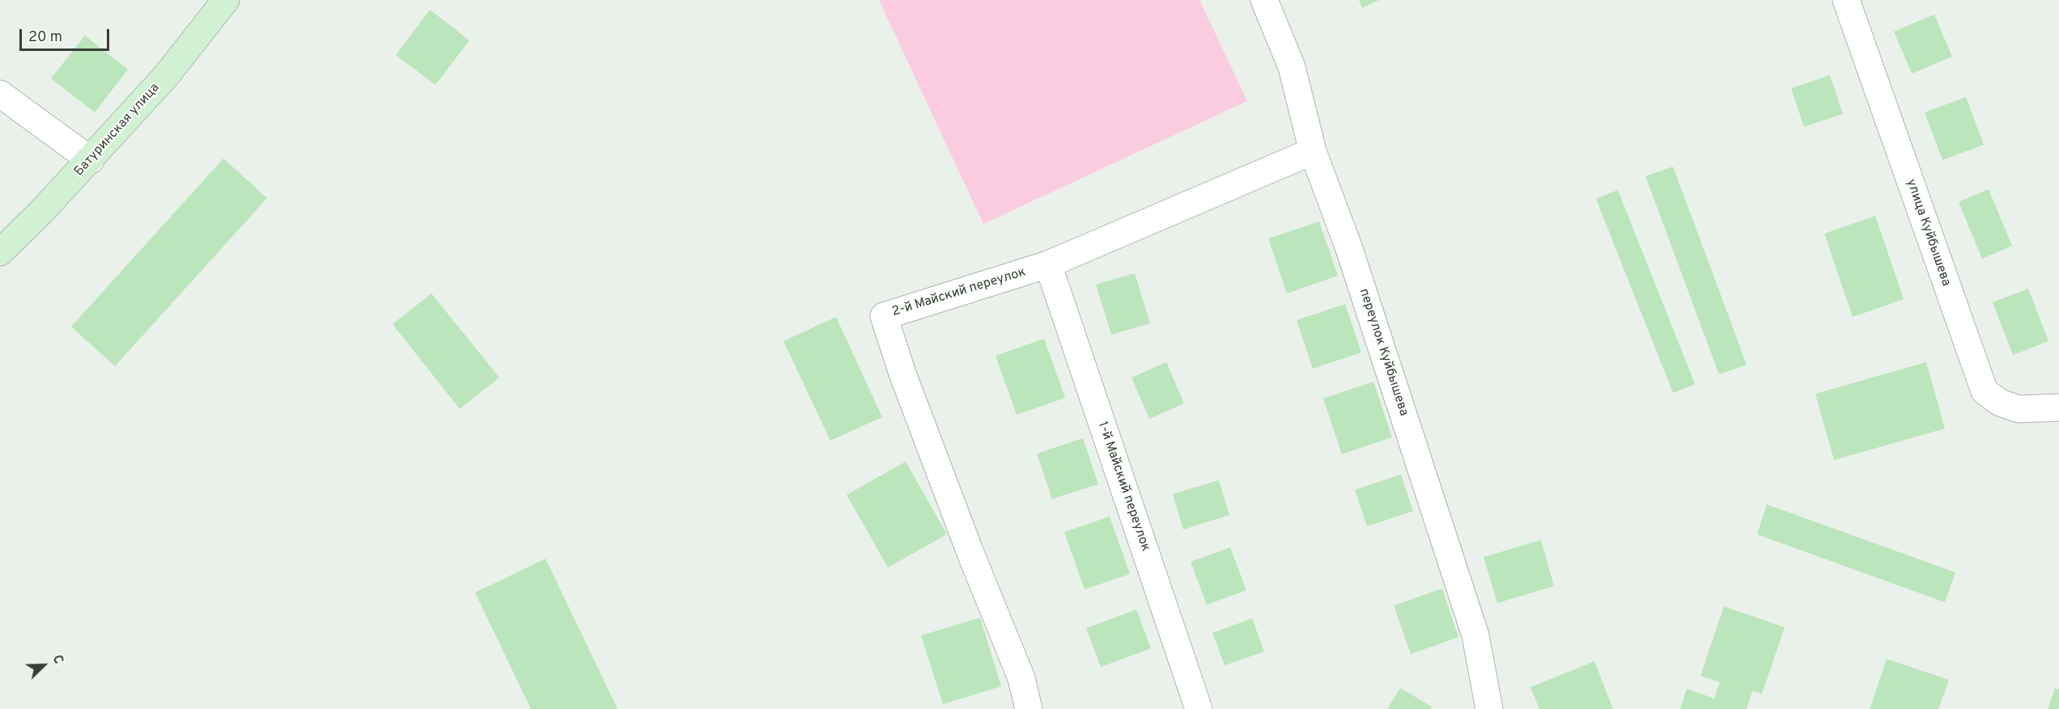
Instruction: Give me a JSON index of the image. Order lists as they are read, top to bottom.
{
  "streets": {
    "main road": ["Батуринская улица"],
    "street": [
      "улица Куйбышева",
      "2-й Майский переулок",
      "переулок Куйбышева",
      "1-й Майский переулок"
    ]
  },
  "crossings": [
    ["2-й Майский переулок", "переулок Куйбышева"],
    ["2-й Майский переулок", "1-й Майский переулок"]
  ],
  "scale_bar": "20 m",
  "north": "top right"
}
